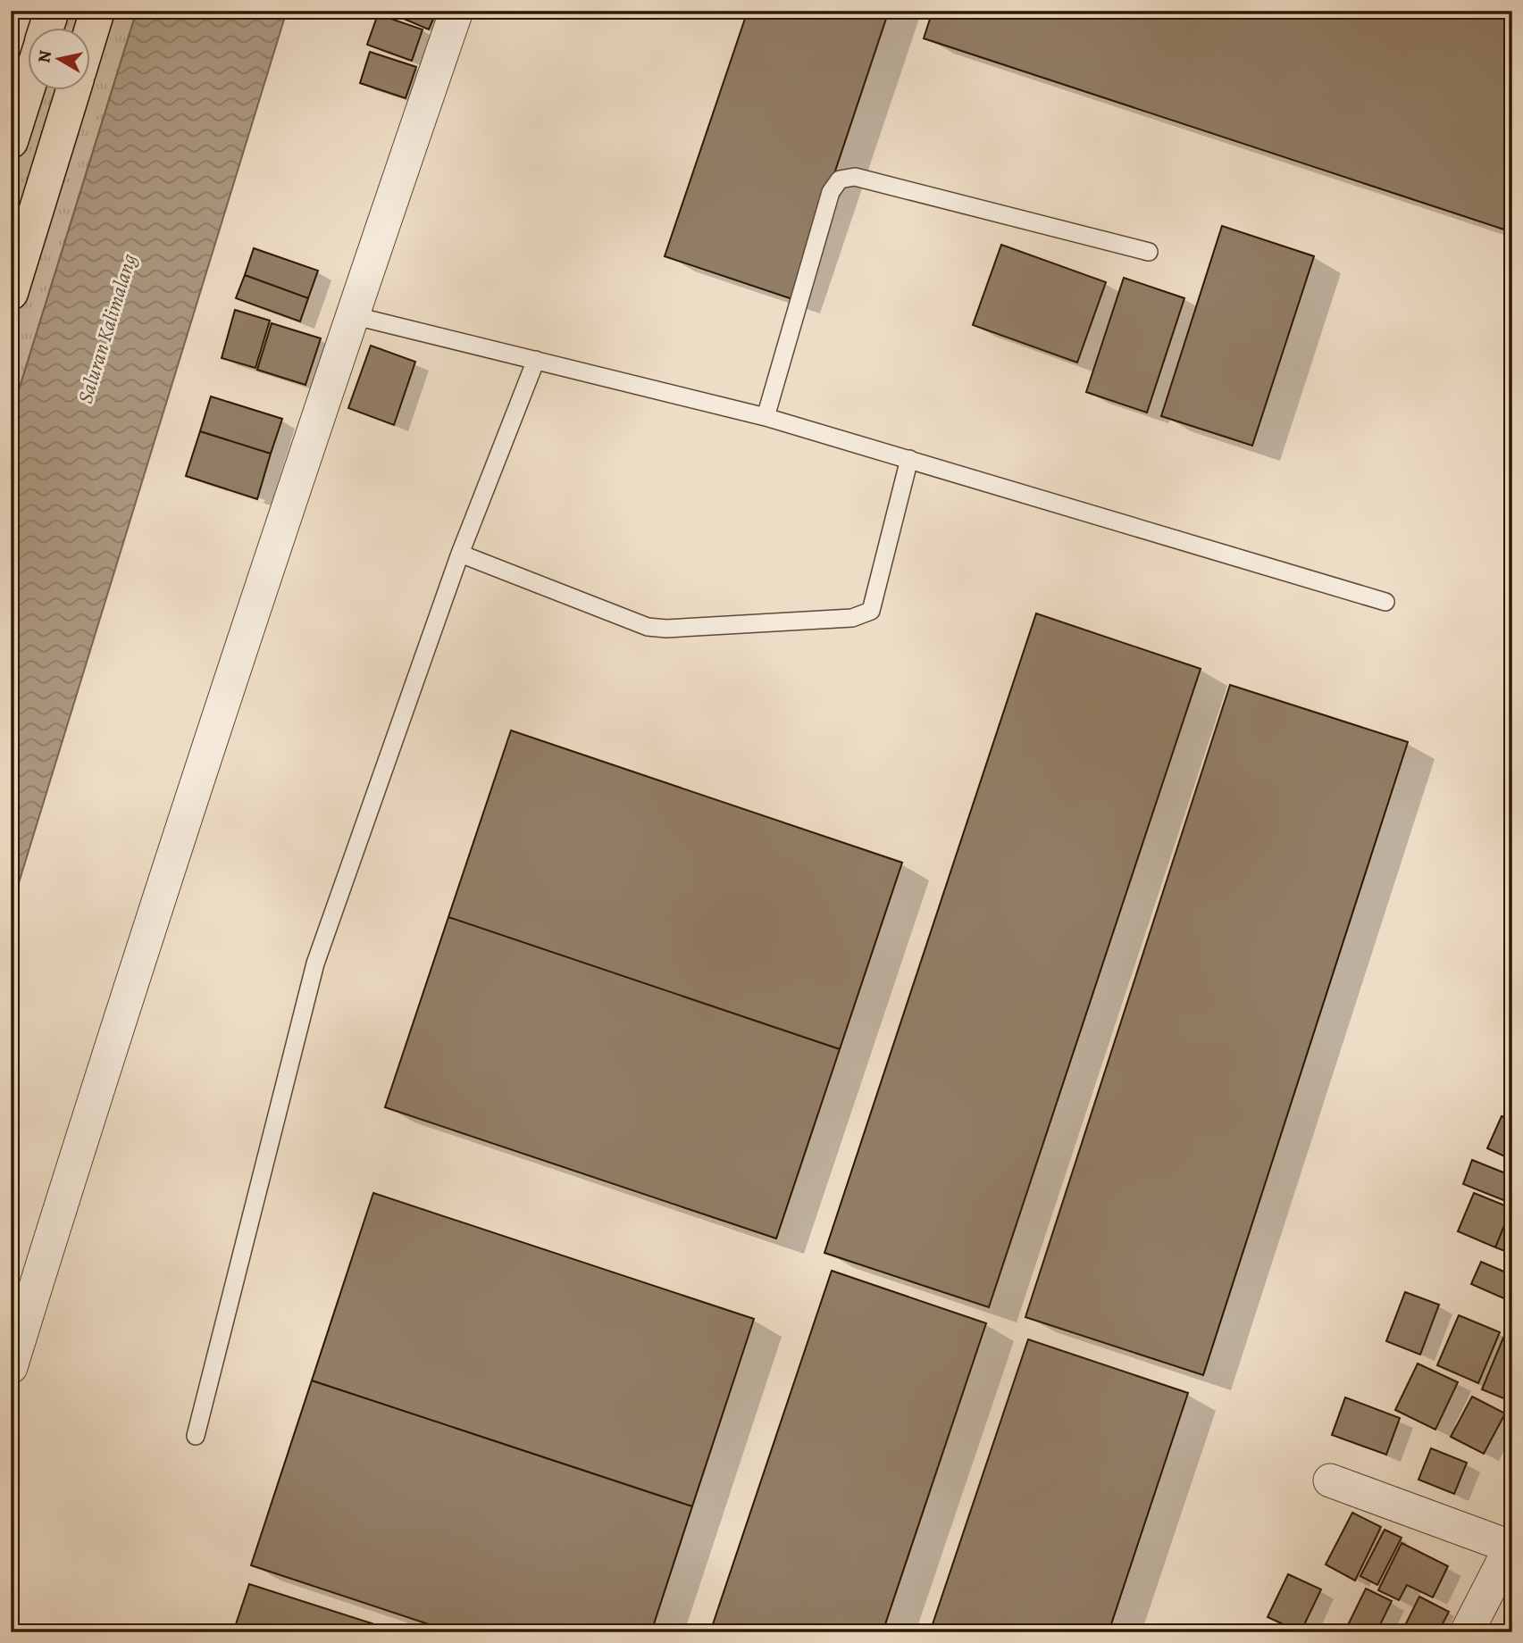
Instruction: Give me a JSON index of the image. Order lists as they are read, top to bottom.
{
  "water": ["Saluran Kalimalang"],
  "north": "left"
}
